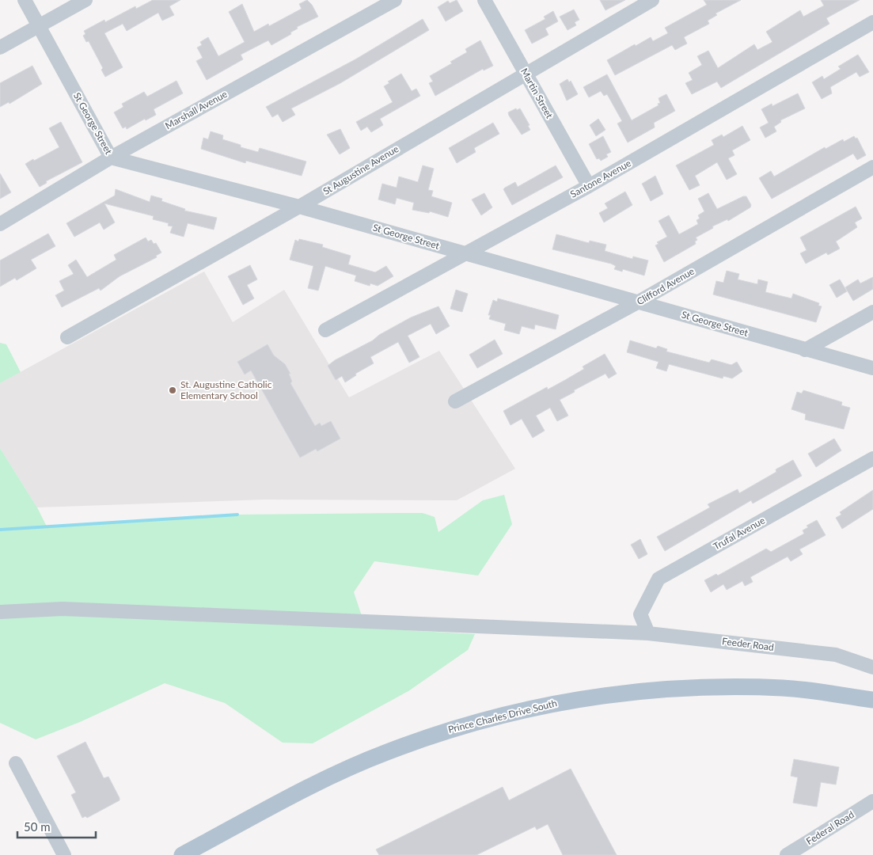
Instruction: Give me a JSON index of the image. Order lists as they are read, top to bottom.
{
  "streets": {
    "main road": ["Prince Charles Drive South"],
    "street": [
      "Martin Street",
      "Marshall Avenue",
      "St George Street",
      "St Augustine Avenue",
      "Santone Avenue",
      "Clifford Avenue",
      "Trufal Avenue",
      "Feeder Road",
      "Federal Road"
    ]
  },
  "crossings": [
    ["Martin Street", "St Augustine Avenue"],
    ["Martin Street", "Santone Avenue"],
    ["Marshall Avenue", "St George Street"],
    ["St George Street", "St Augustine Avenue"],
    ["St George Street", "Santone Avenue"],
    ["St George Street", "Clifford Avenue"],
    ["Trufal Avenue", "Feeder Road"]
  ],
  "places": ["St. Augustine Catholic Elementary School"],
  "scale_bar": "50 m"
}
